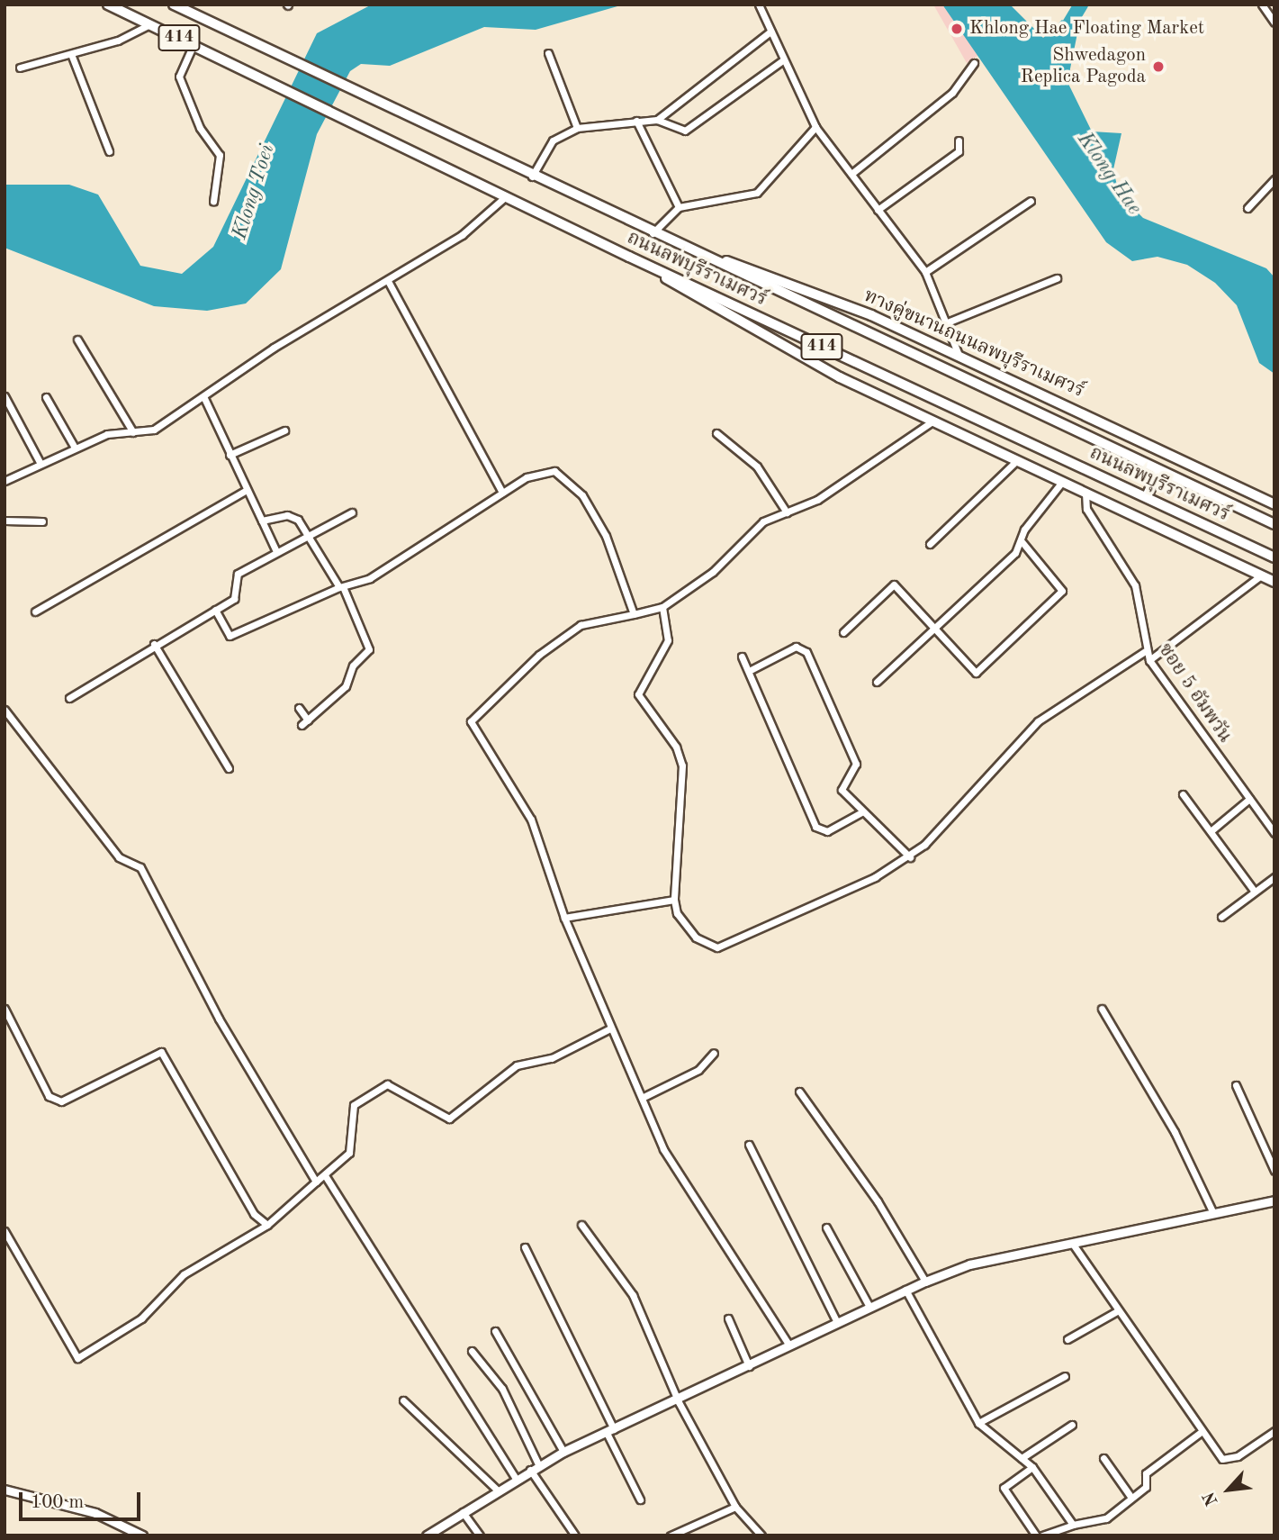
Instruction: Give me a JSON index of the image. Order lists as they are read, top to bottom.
{
  "streets": {
    "main road": ["414", "ถนนลพบุรีราเมศวร์", "ทางคู่ขนานถนนลพบุรีราเมศวร์"],
    "street": ["ซอย 5 อัมพวัน"]
  },
  "crossings": [
    ["414", "ถนนลพบุรีราเมศวร์"],
    ["414", "ซอย 5 อัมพวัน"],
    ["ถนนลพบุรีราเมศวร์", "ทางคู่ขนานถนนลพบุรีราเมศวร์"]
  ],
  "water": ["Klong Hae", "Klong Toei"],
  "places": ["Khlong Hae Floating Market", "Shwedagon Replica Pagoda"],
  "scale_bar": "100 m",
  "north": "bottom left"
}
